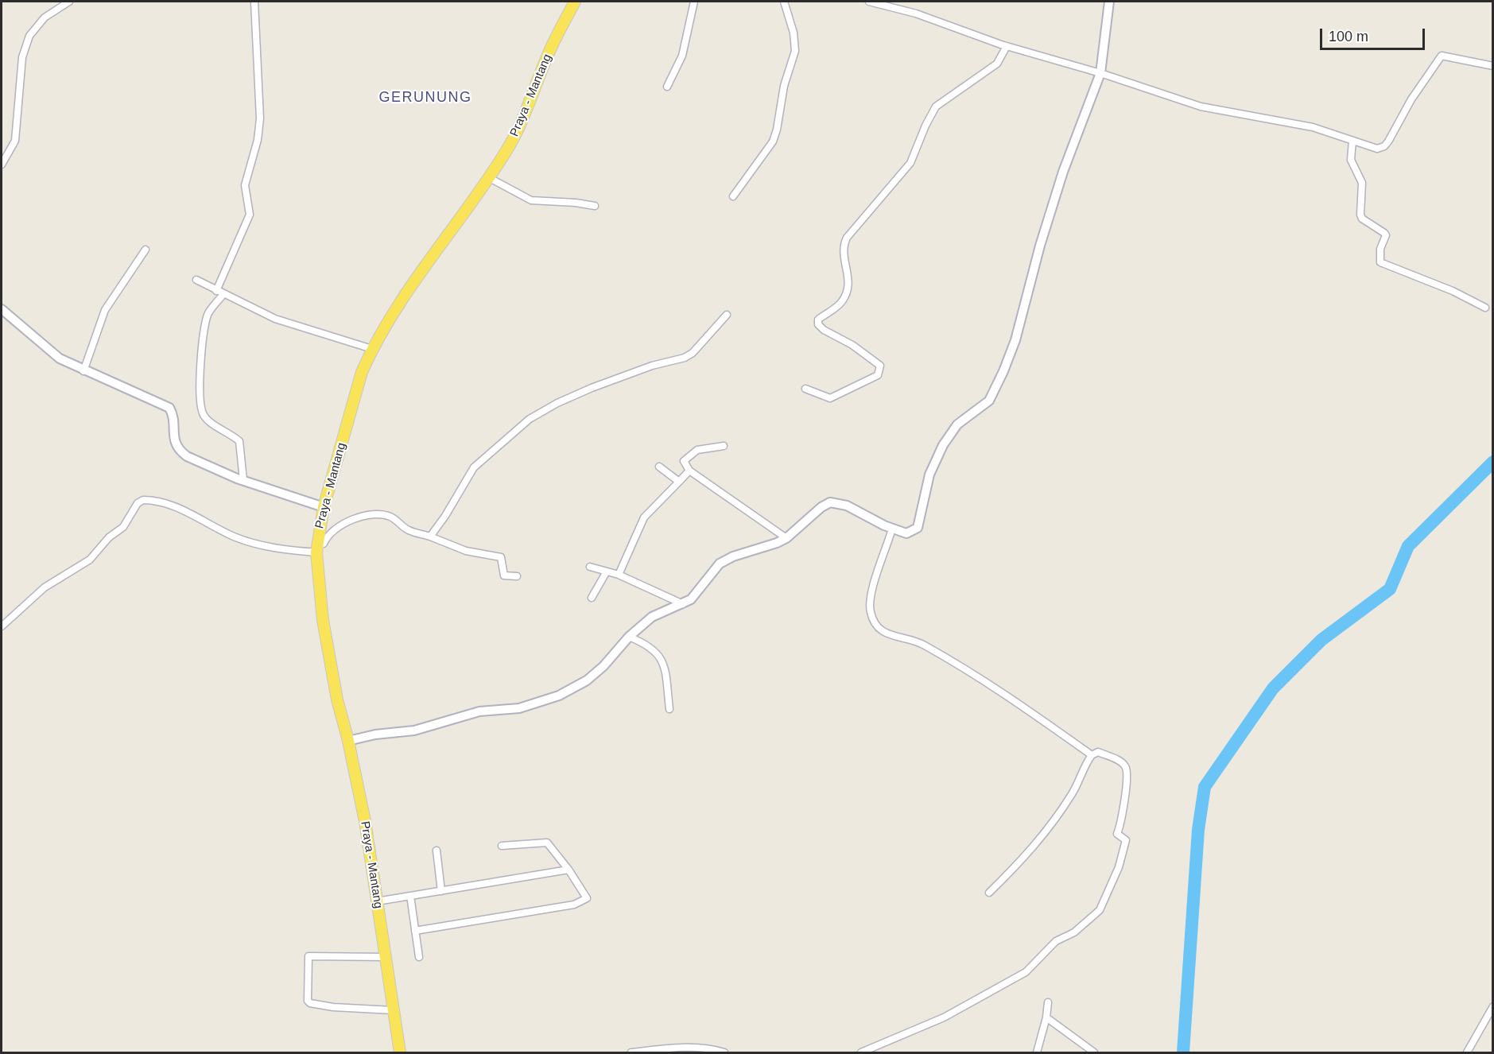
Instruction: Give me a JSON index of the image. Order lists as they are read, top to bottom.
{
  "streets": {
    "main road": ["Praya - Mantang"]
  },
  "districts": ["GERUNUNG"],
  "scale_bar": "100 m"
}
